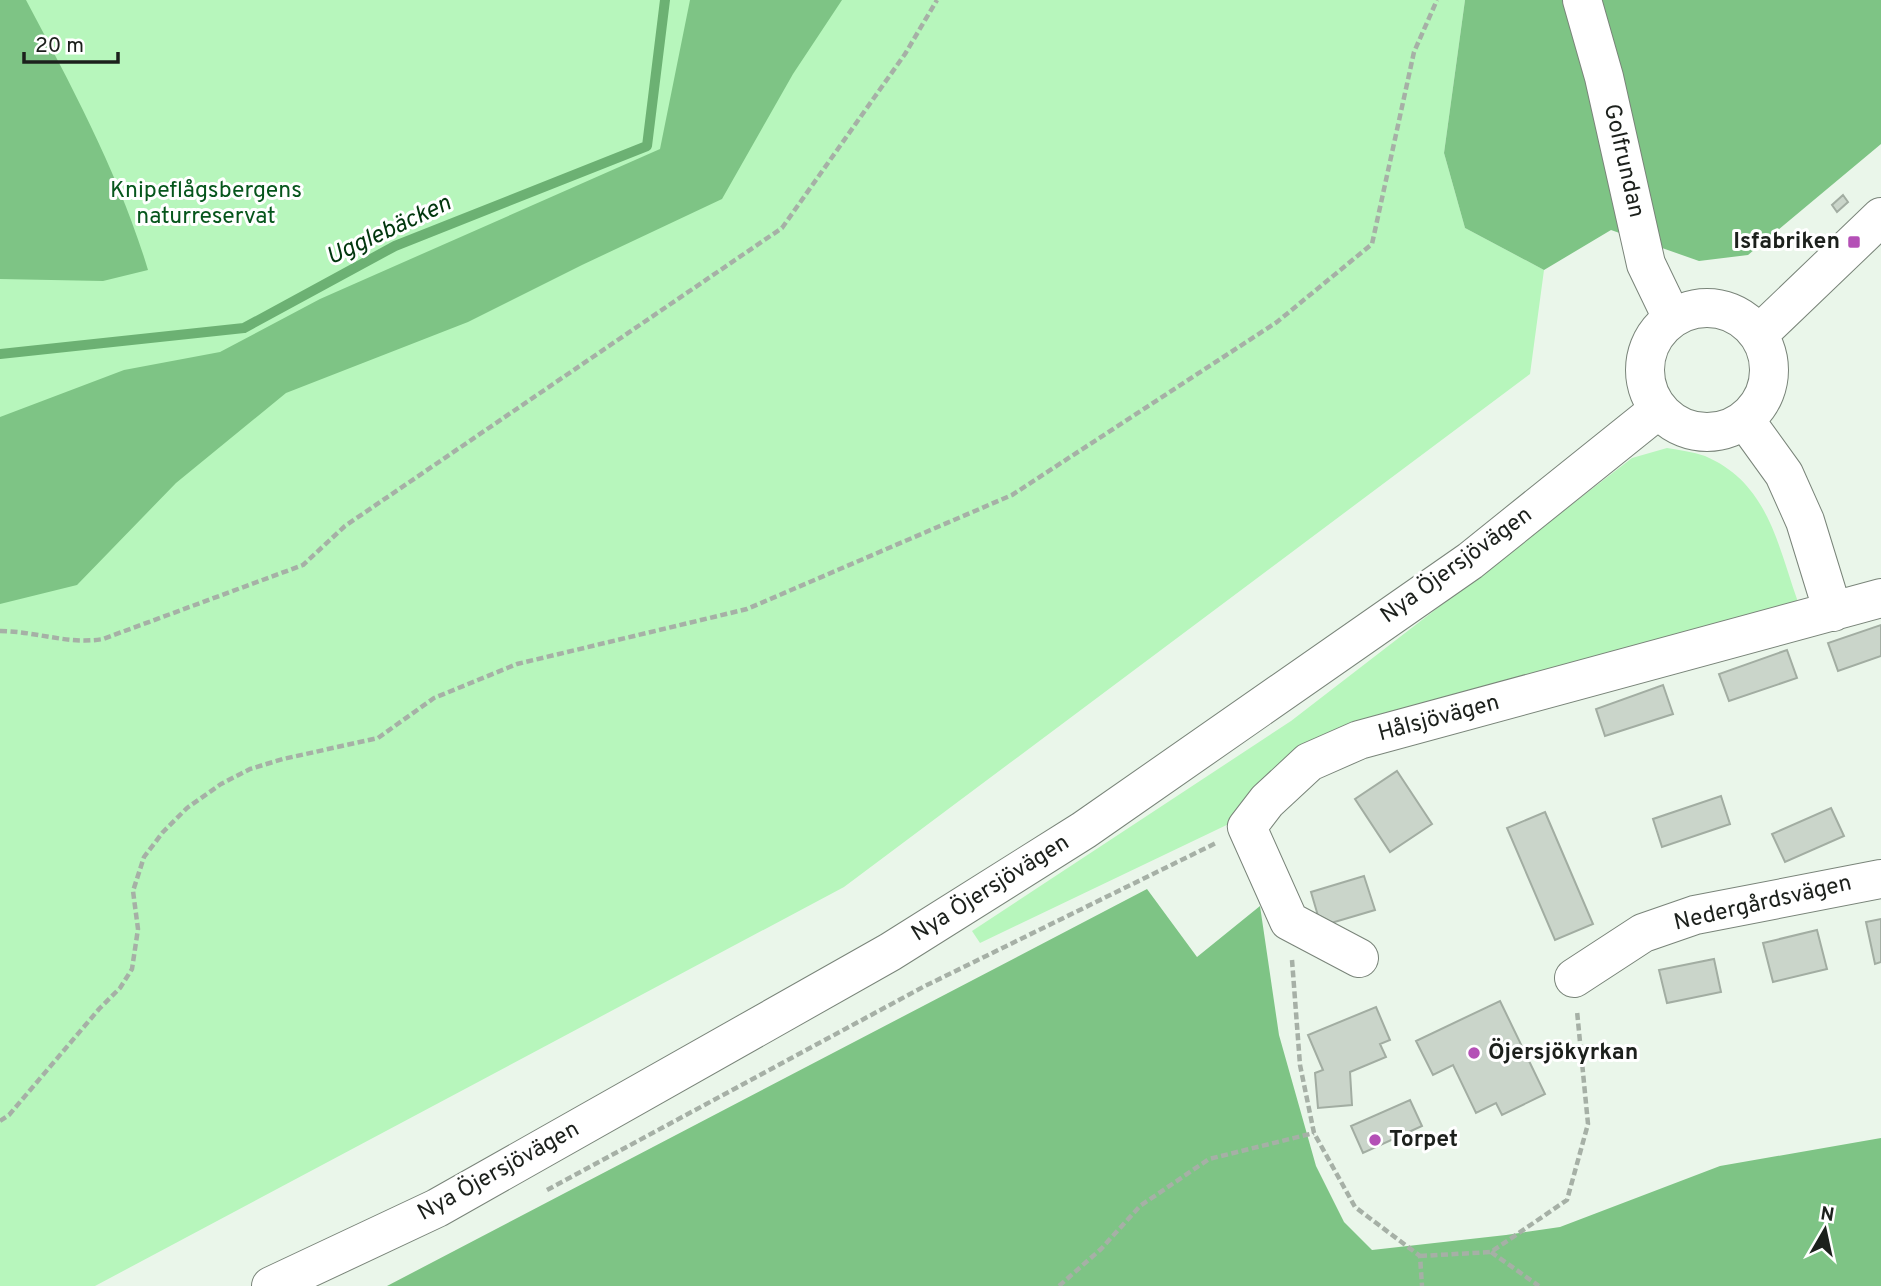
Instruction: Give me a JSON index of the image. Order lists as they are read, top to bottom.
{
  "streets": {
    "street": [
      "Golfrundan",
      "Nya Öjersjövägen",
      "Hålsjövägen",
      "Nedergårdsvägen"
    ]
  },
  "crossings": [
    ["Golfrundan", "Nya Öjersjövägen"]
  ],
  "water": ["Ugglebäcken"],
  "parks": ["Knipeflågsbergens naturreservat"],
  "places": {
    "transit": ["Isfabriken"],
    "other": ["Öjersjökyrkan", "Torpet"]
  },
  "scale_bar": "20 m",
  "north": "top"
}
